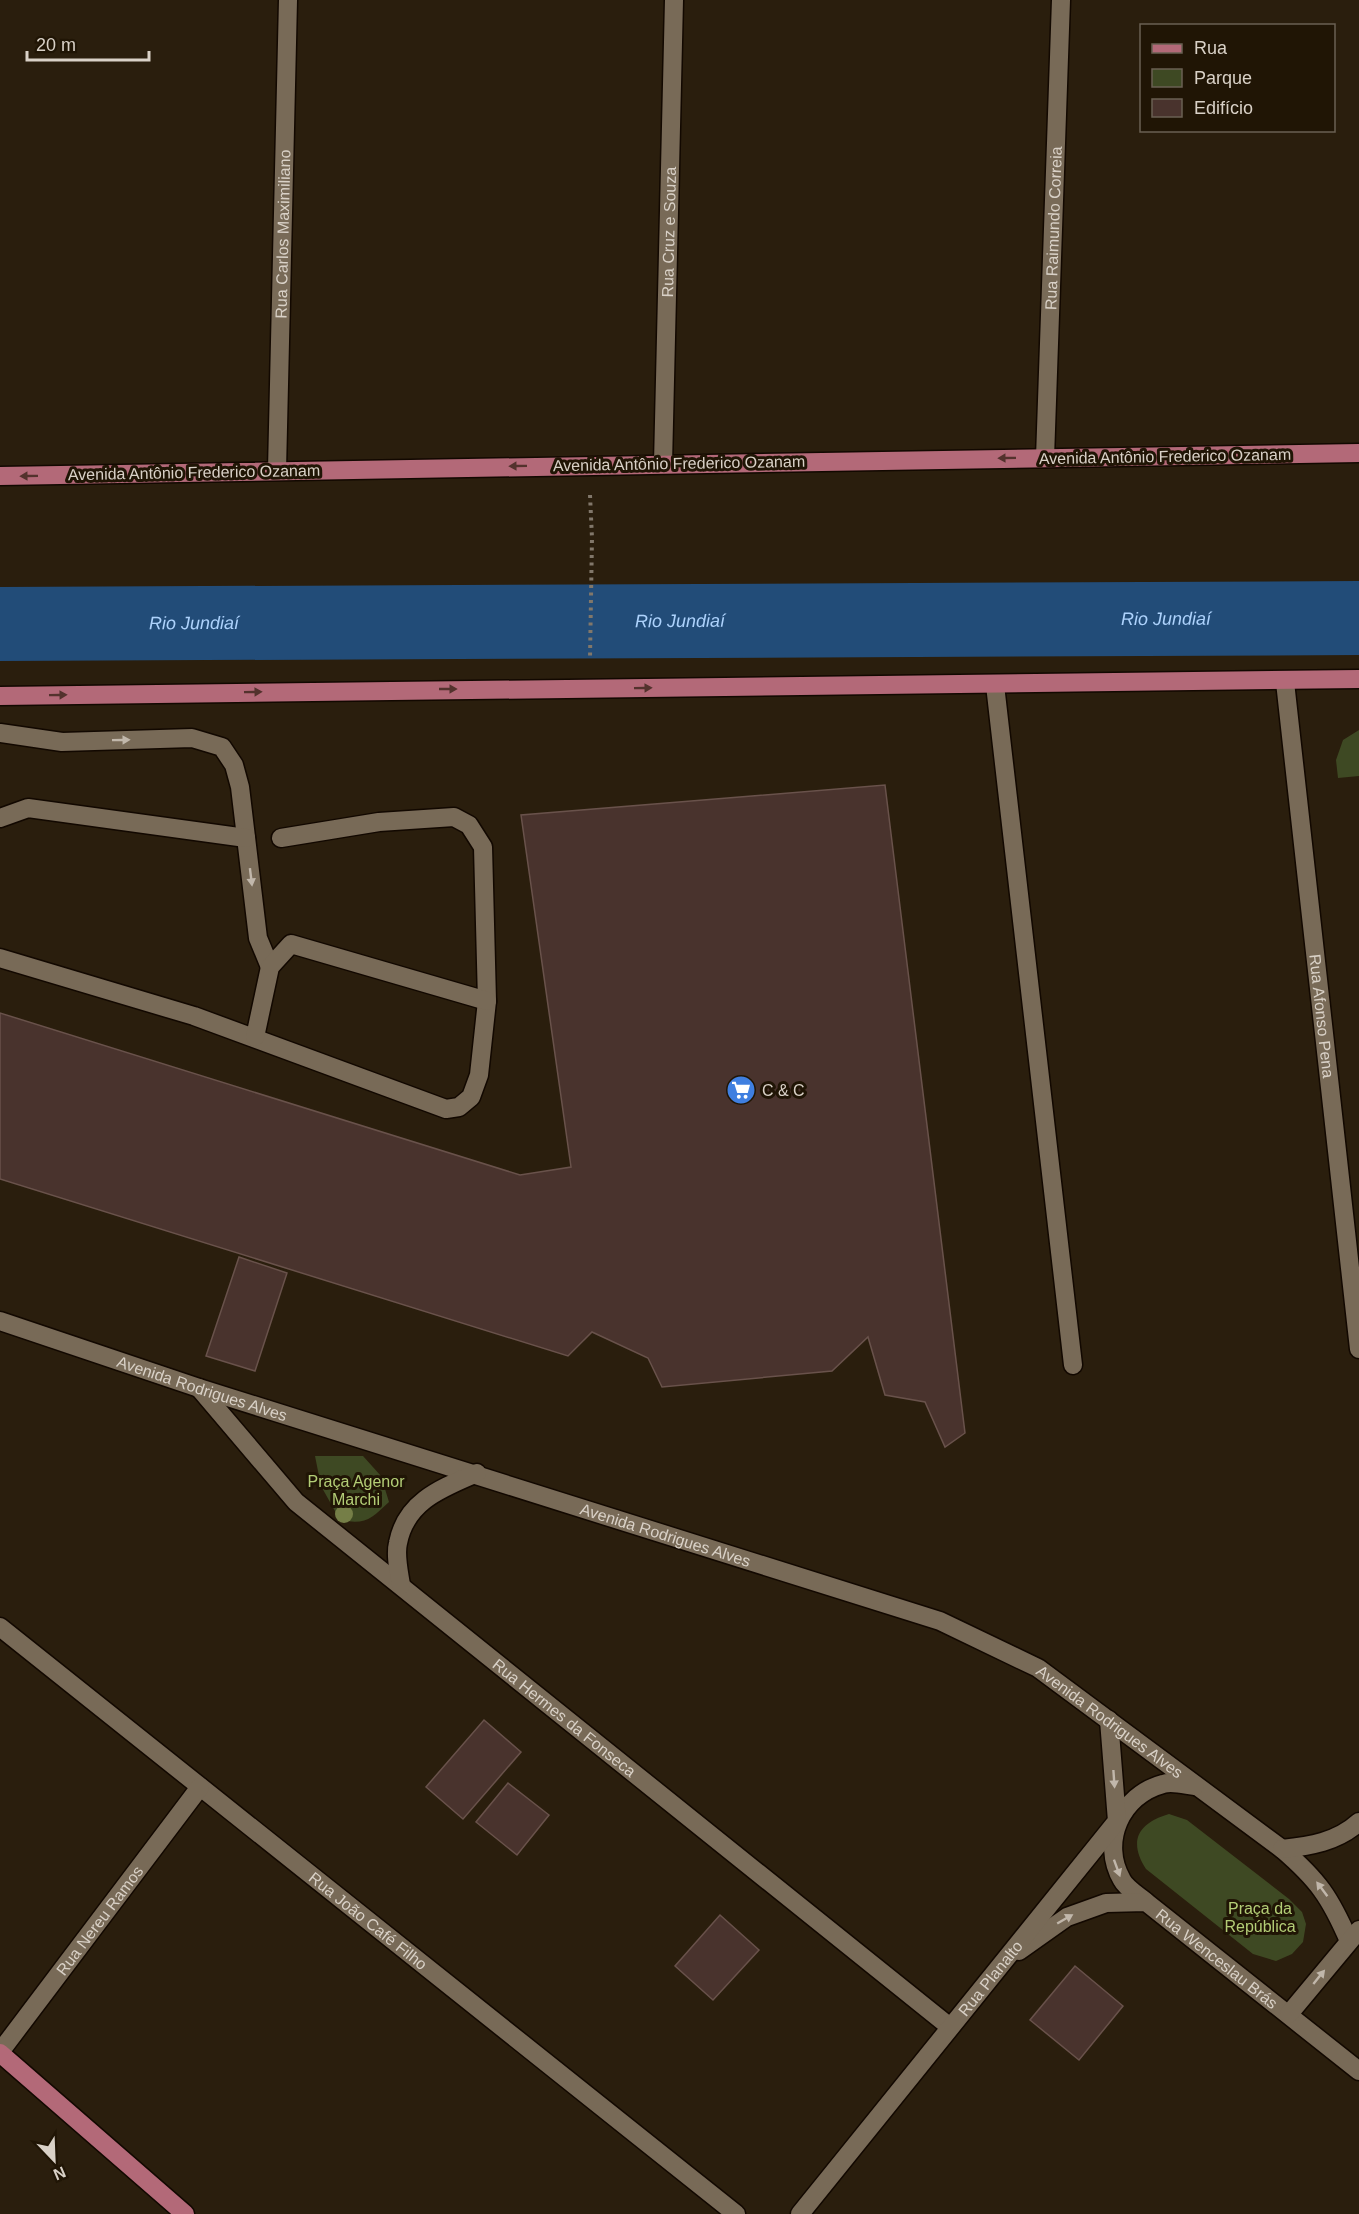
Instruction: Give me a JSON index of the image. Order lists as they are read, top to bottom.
{
  "streets": {
    "main road": ["Avenida Antônio Frederico Ozanam"],
    "street": [
      "Rua Raimundo Correia",
      "Rua Cruz e Souza",
      "Rua Carlos Maximiliano",
      "Rua Afonso Pena",
      "Avenida Rodrigues Alves",
      "Rua Hermes da Fonseca",
      "Rua Nereu Ramos",
      "Rua João Café Filho",
      "Rua Wenceslau Brás",
      "Rua Planalto"
    ]
  },
  "crossings": [
    ["Rua Raimundo Correia", "Avenida Antônio Frederico Ozanam"],
    ["Rua Cruz e Souza", "Avenida Antônio Frederico Ozanam"],
    ["Rua Carlos Maximiliano", "Avenida Antônio Frederico Ozanam"],
    ["Avenida Rodrigues Alves", "Rua Hermes da Fonseca"],
    ["Avenida Rodrigues Alves", "Rua Planalto"],
    ["Rua Hermes da Fonseca", "Rua Planalto"],
    ["Rua Nereu Ramos", "Rua João Café Filho"],
    ["Rua Wenceslau Brás", "Rua Planalto"]
  ],
  "one_way": ["Avenida Antônio Frederico Ozanam", "Rua Wenceslau Brás"],
  "water": ["Rio Jundiaí"],
  "parks": ["Praça Agenor Marchi", "Praça da República"],
  "places": {
    "supermarket": ["C & C"]
  },
  "legend": ["Rua", "Parque", "Edifício"],
  "scale_bar": "20 m",
  "north": "bottom right"
}
